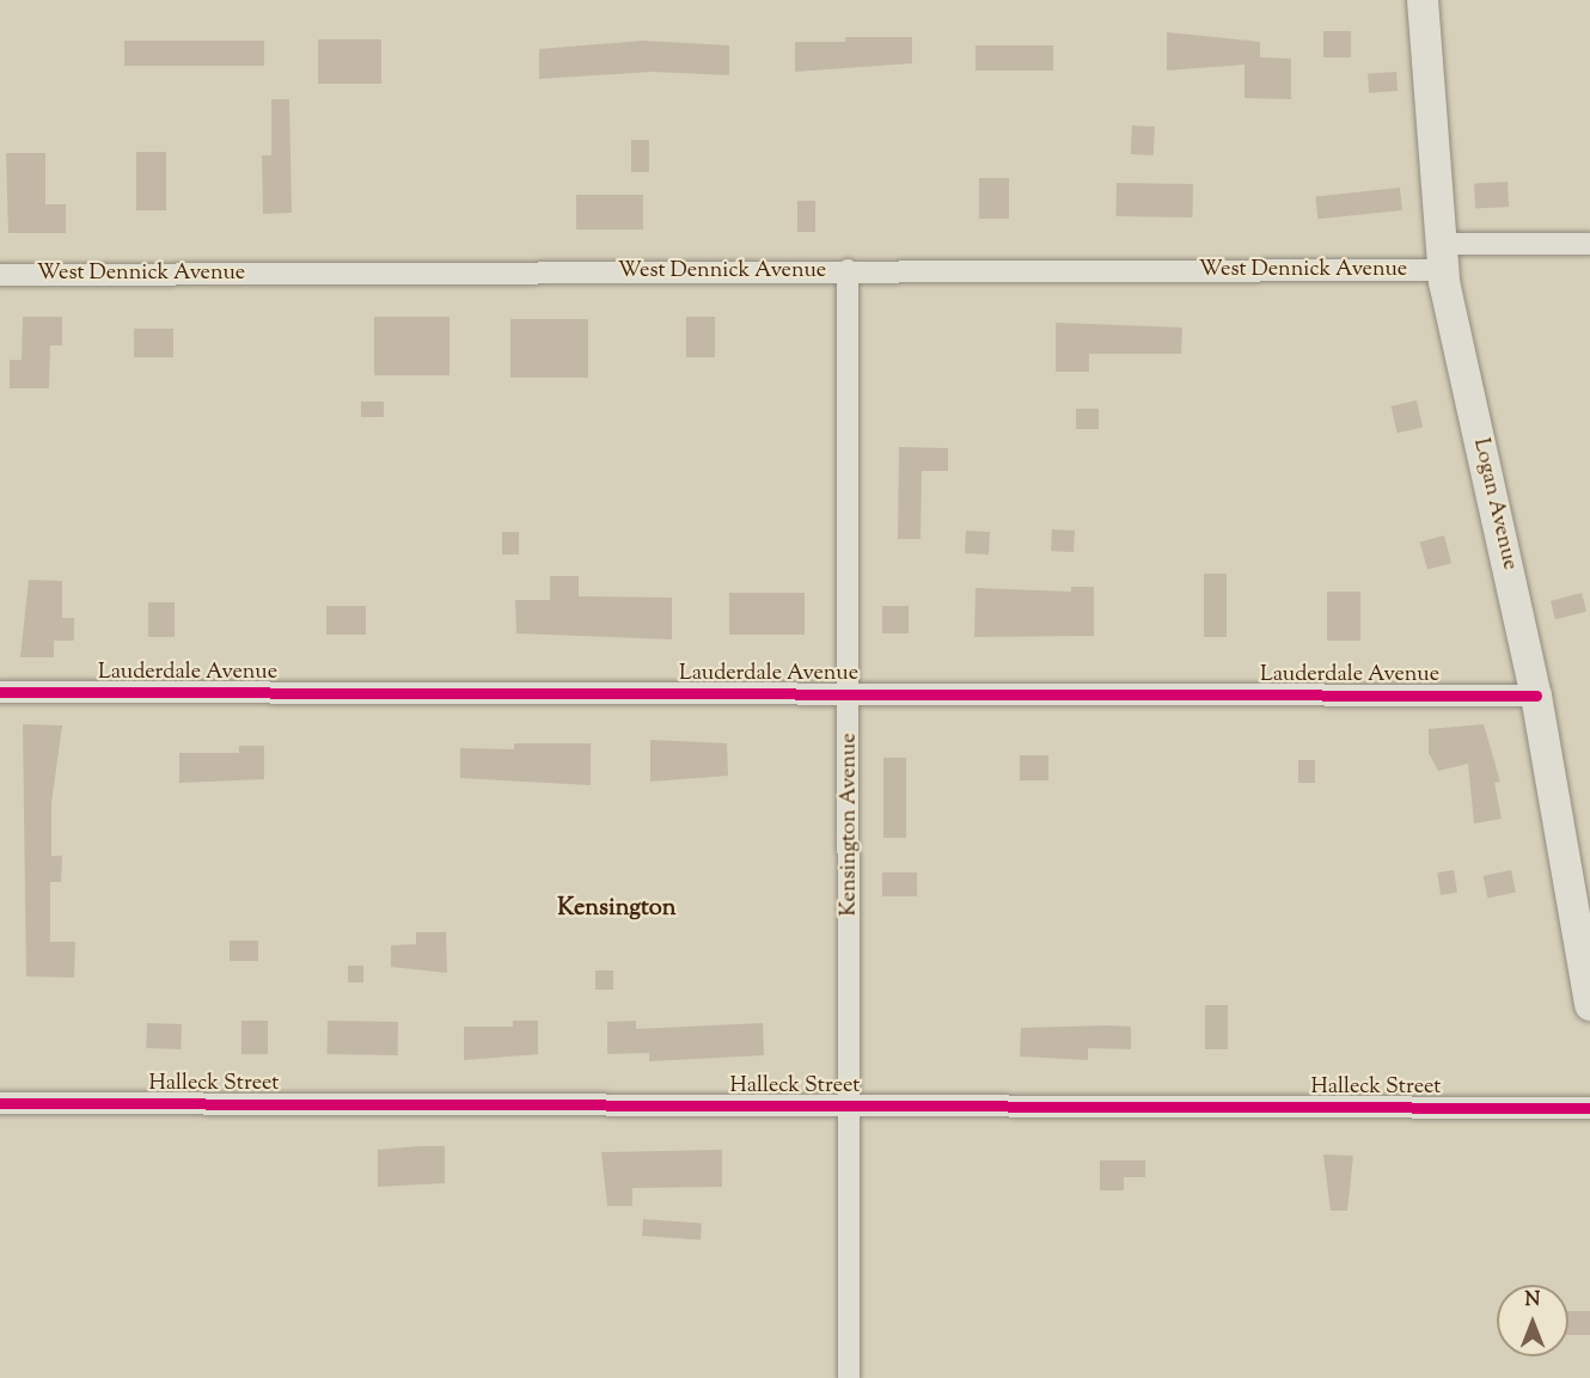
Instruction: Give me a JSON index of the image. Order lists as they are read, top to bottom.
{
  "streets": {
    "street": [
      "West Dennick Avenue",
      "Logan Avenue",
      "Lauderdale Avenue",
      "Kensington Avenue",
      "Halleck Street"
    ]
  },
  "crossings": [
    ["West Dennick Avenue", "Logan Avenue"],
    ["West Dennick Avenue", "Kensington Avenue"],
    ["Logan Avenue", "Lauderdale Avenue"],
    ["Lauderdale Avenue", "Kensington Avenue"],
    ["Kensington Avenue", "Halleck Street"]
  ],
  "districts": ["Kensington"],
  "north": "top"
}
